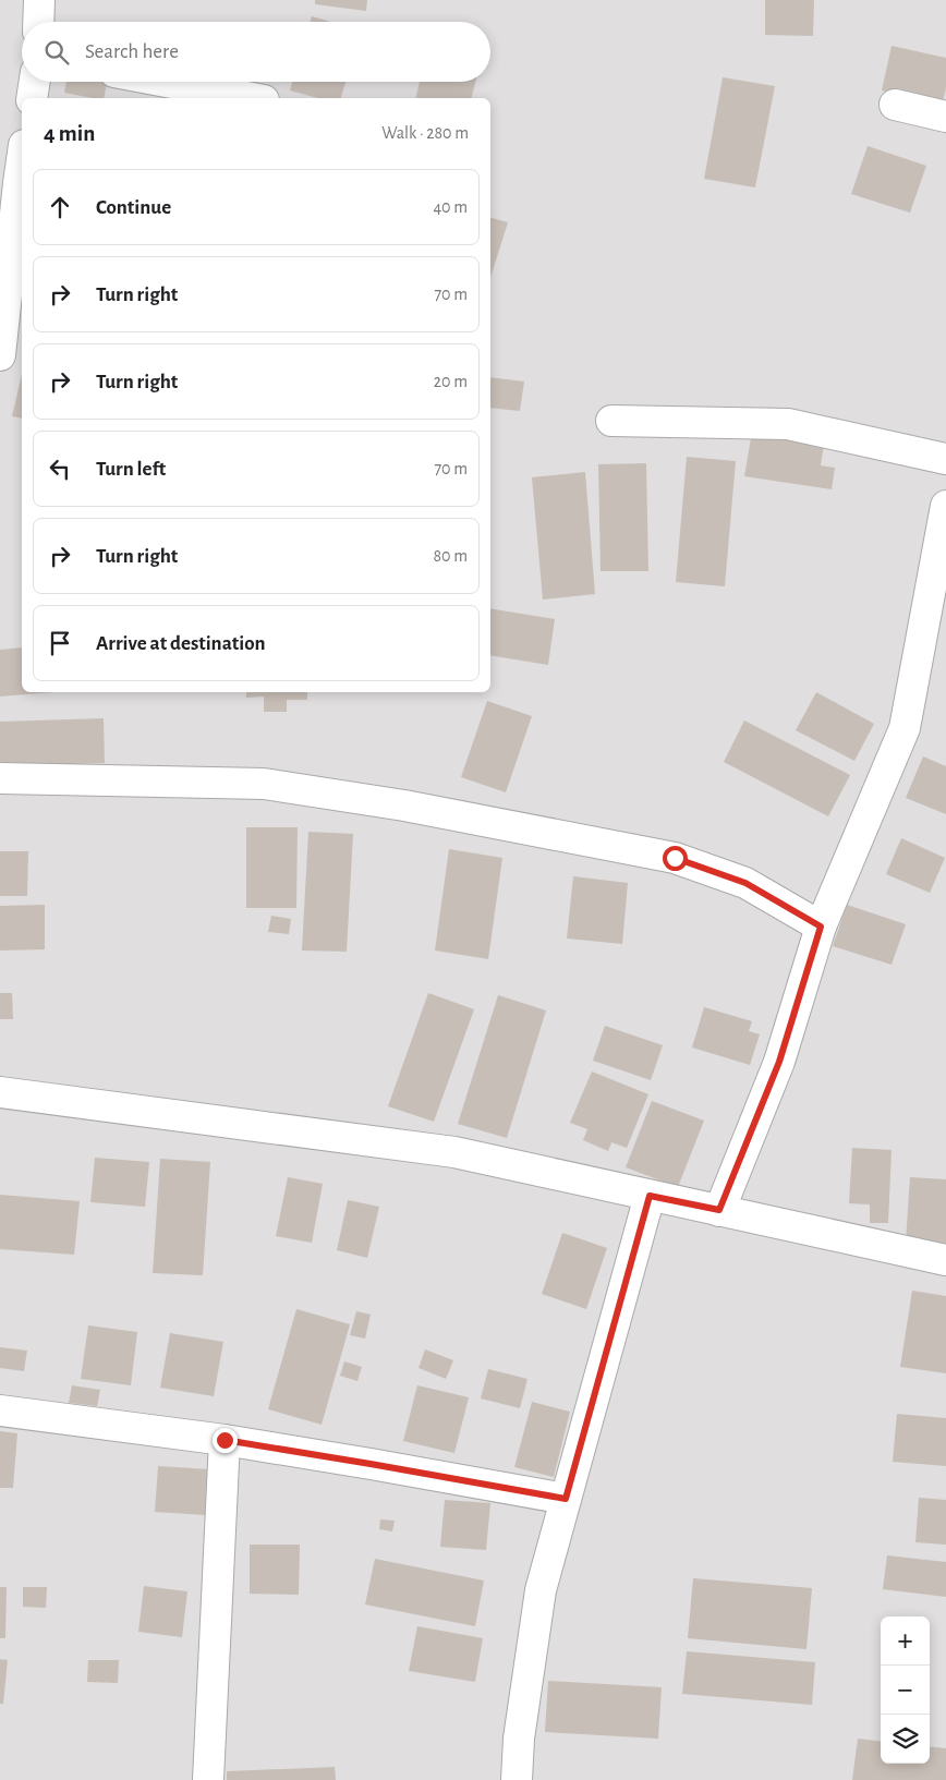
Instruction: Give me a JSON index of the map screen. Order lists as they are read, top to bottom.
{
  "page": {
    "search": "Search here",
    "heading": ["4 min", "Walk · 280 m"],
    "list": [
      ["Continue", "40 m"],
      ["Turn right", "70 m"],
      ["Turn right", "20 m"],
      ["Turn left", "70 m"],
      ["Turn right", "80 m"],
      "Arrive at destination"
    ],
    "map_buttons": ["+", "−"]
  }
}
